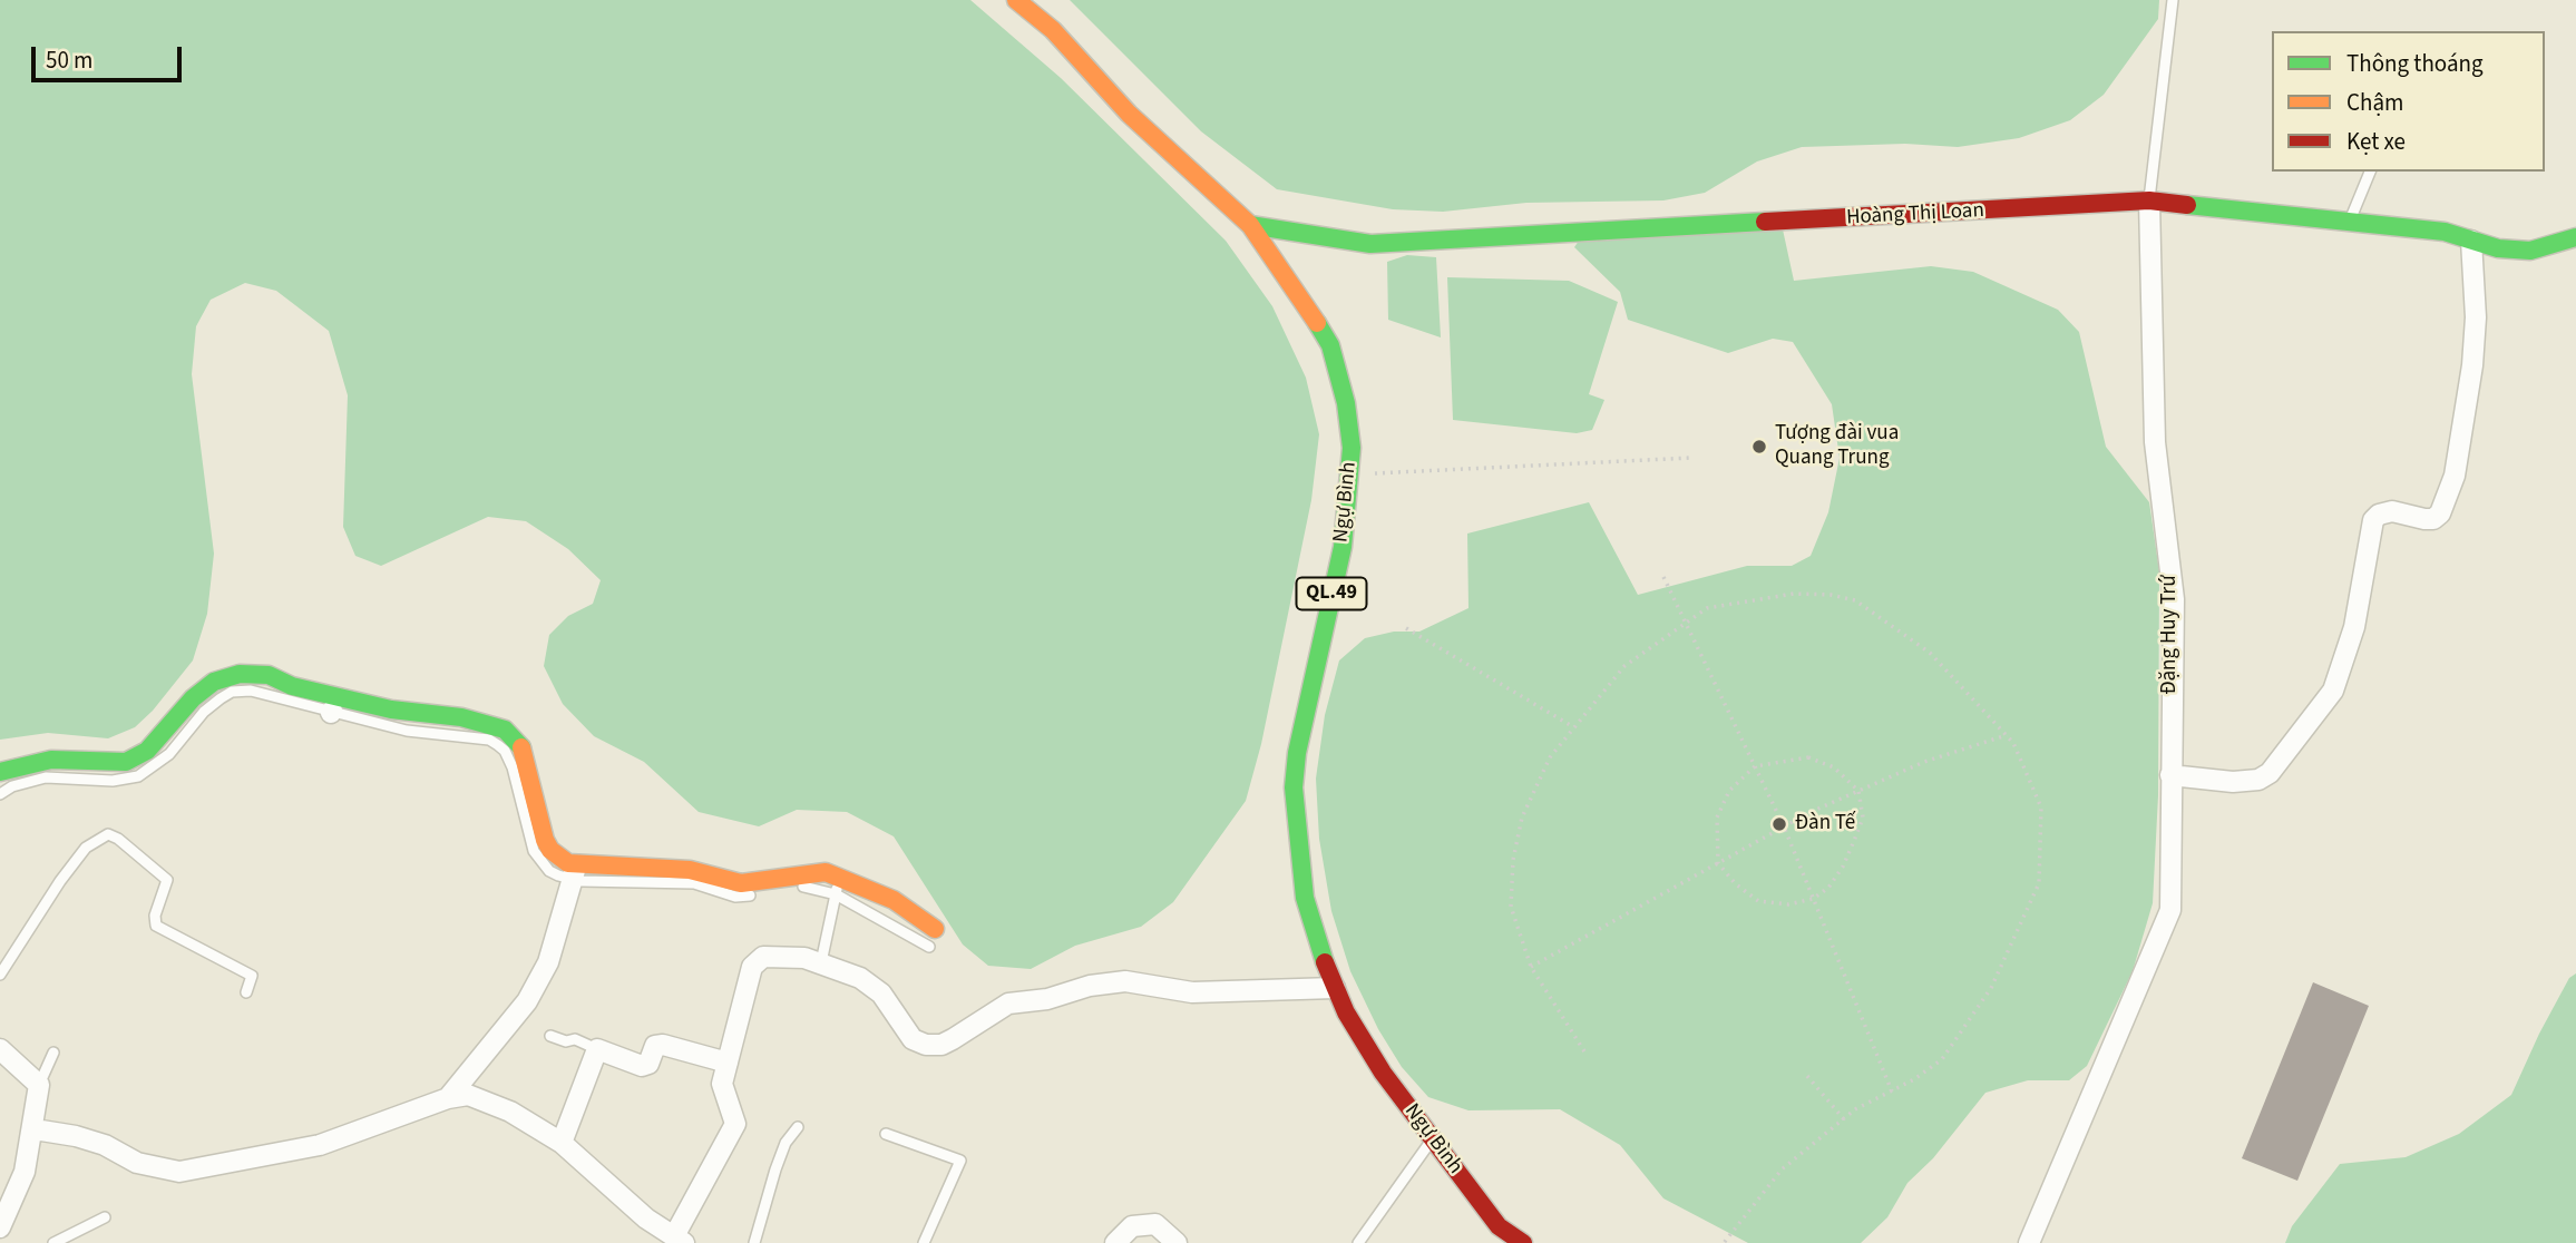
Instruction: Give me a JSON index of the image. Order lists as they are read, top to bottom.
{
  "streets": {
    "main road": ["Hoàng Thị Loan", "Ngự Bình", "QL.49"],
    "street": ["Đặng Huy Trứ"]
  },
  "crossings": [
    ["Hoàng Thị Loan", "Ngự Bình"],
    ["Hoàng Thị Loan", "Đặng Huy Trứ"]
  ],
  "places": ["Tượng đài vua Quang Trung", "Đàn Tế"],
  "legend": ["Thông thoáng", "Chậm", "Kẹt xe"],
  "scale_bar": "50 m"
}
